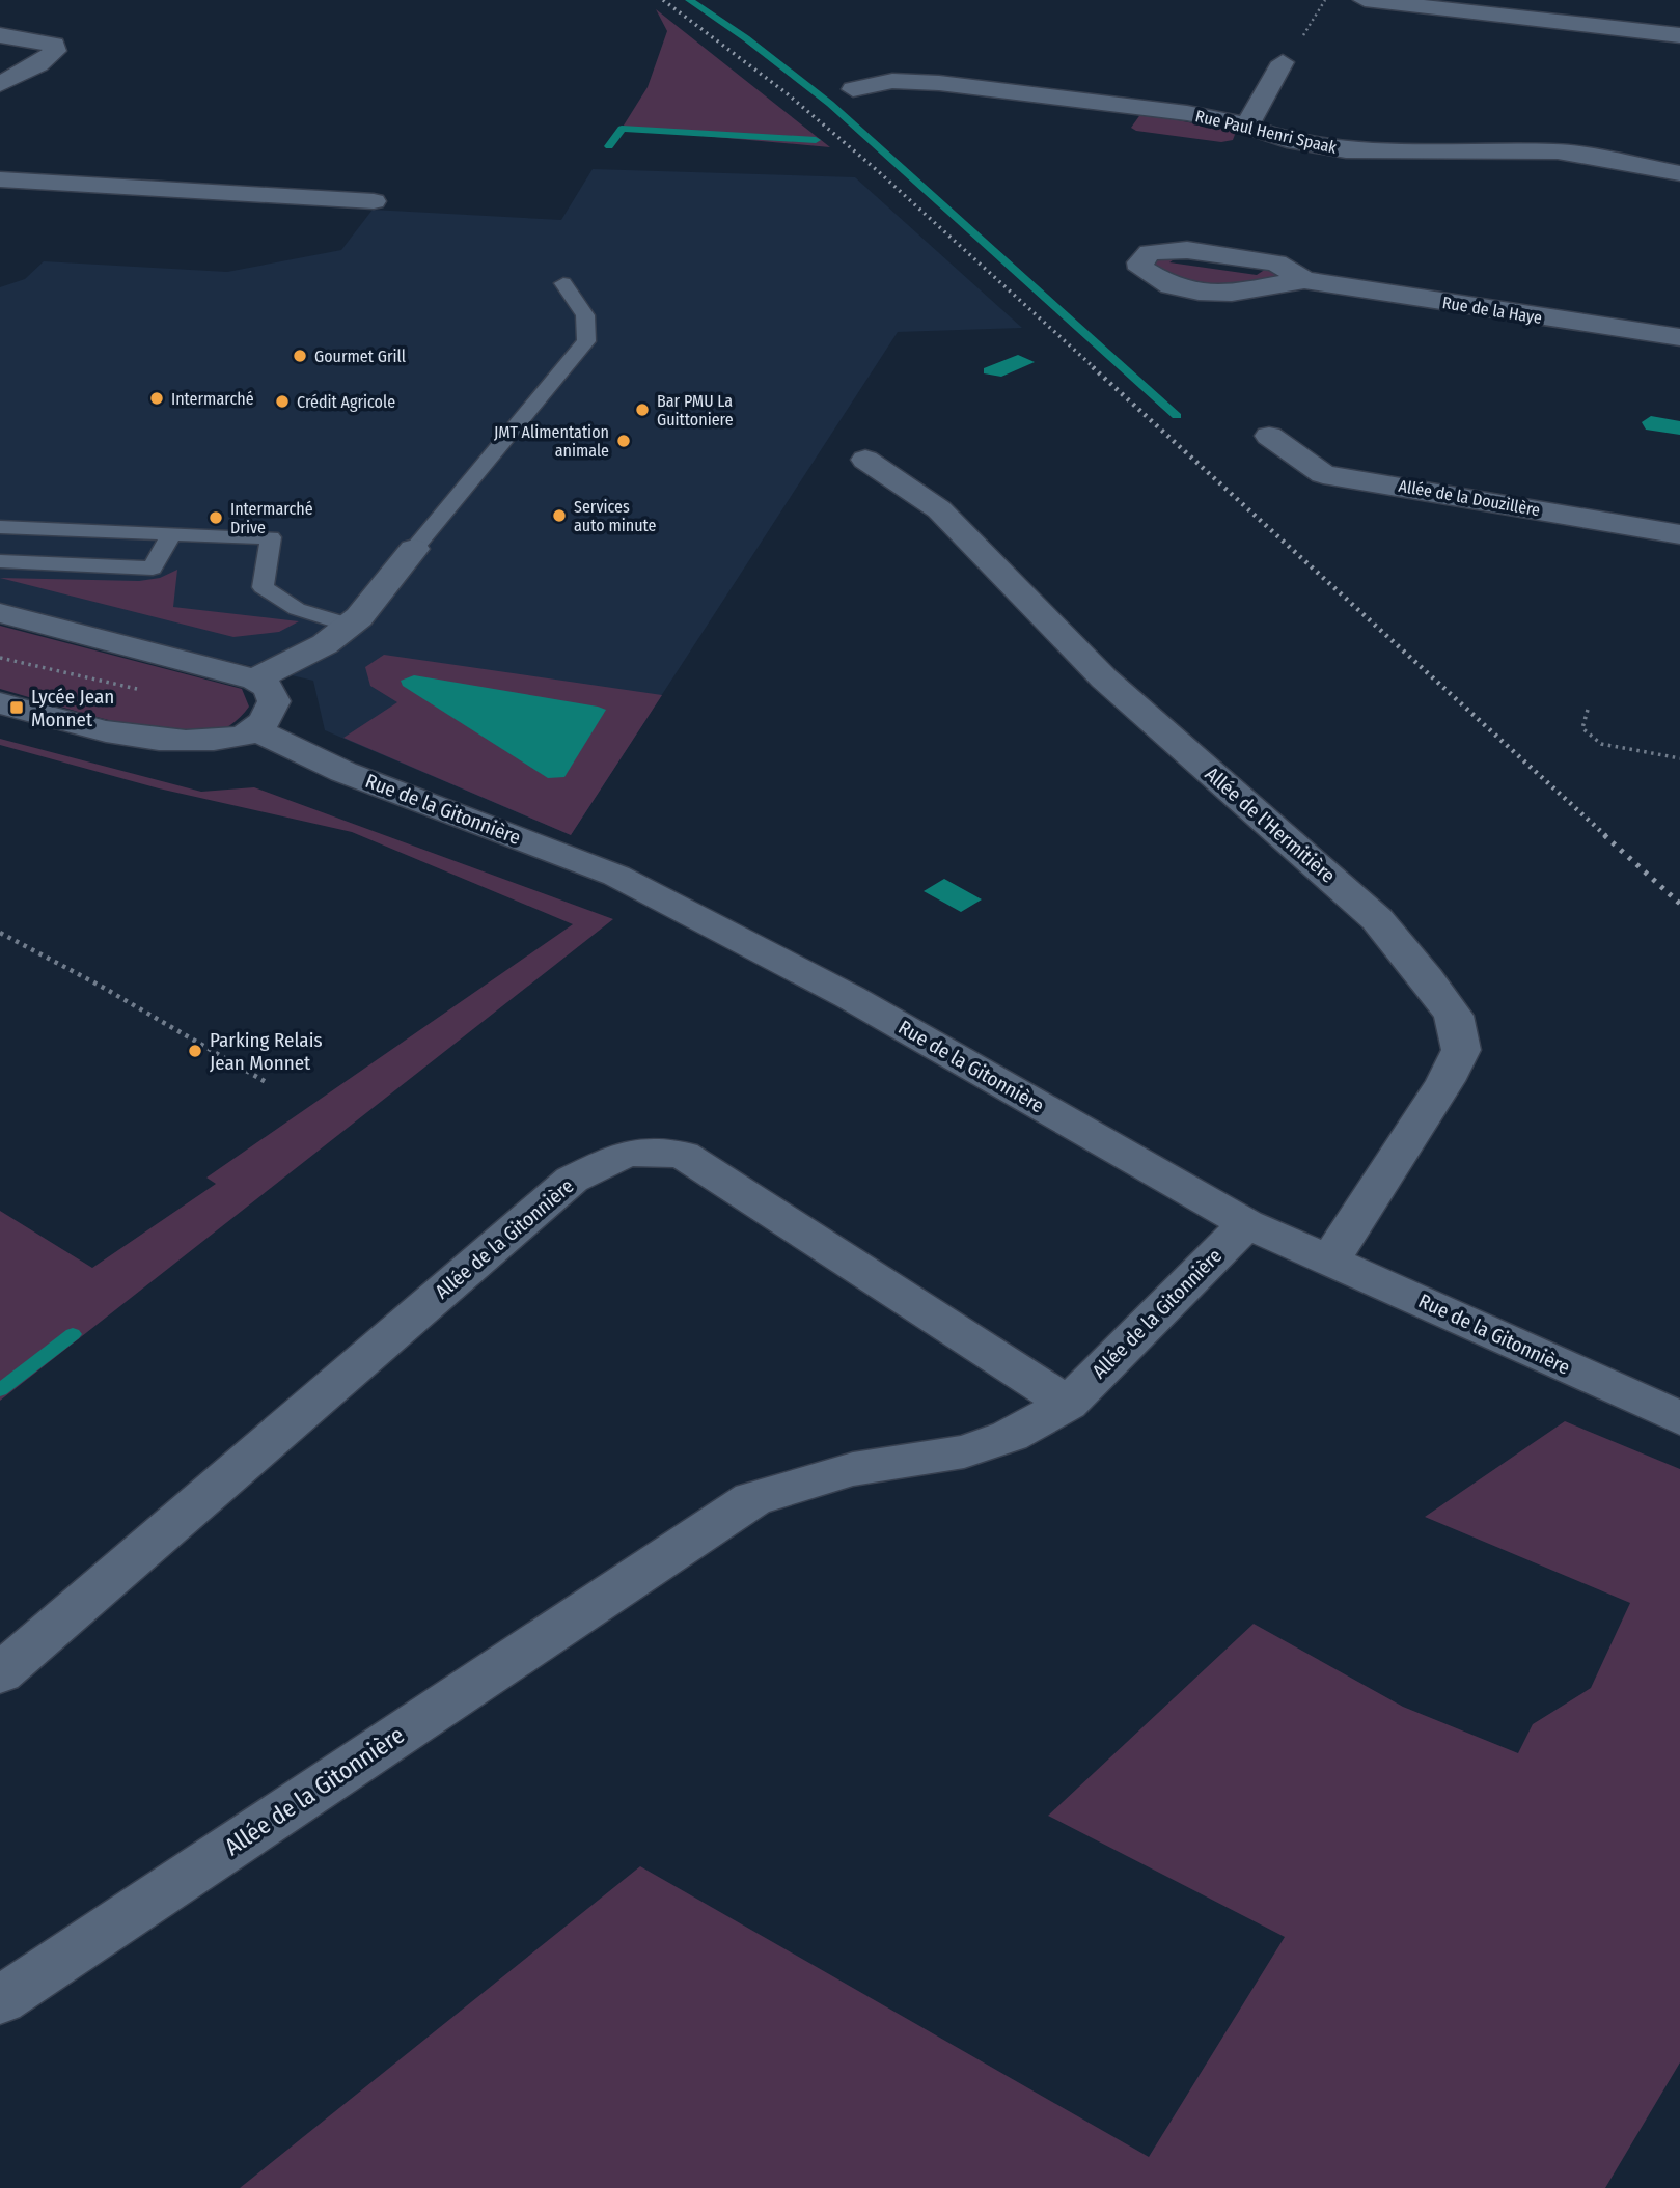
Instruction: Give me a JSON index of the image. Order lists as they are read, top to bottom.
{
  "streets": {
    "street": [
      "Rue Paul Henri Spaak",
      "Rue de la Haye",
      "Allée de la Douzillère",
      "Rue de la Gitonnière",
      "Allée de l'Hermitière",
      "Allée de la Gitonnière"
    ]
  },
  "crossings": [
    ["Rue de la Gitonnière", "Allée de l'Hermitière"],
    ["Rue de la Gitonnière", "Allée de la Gitonnière"]
  ],
  "places": {
    "other": [
      "Gourmet Grill",
      "Intermarché",
      "Crédit Agricole",
      "Bar PMU La Guittoniere",
      "JMT Alimentation animale",
      "Services auto minute",
      "Intermarché Drive",
      "Parking Relais Jean Monnet"
    ],
    "transit": ["Lycée Jean Monnet"]
  }
}
